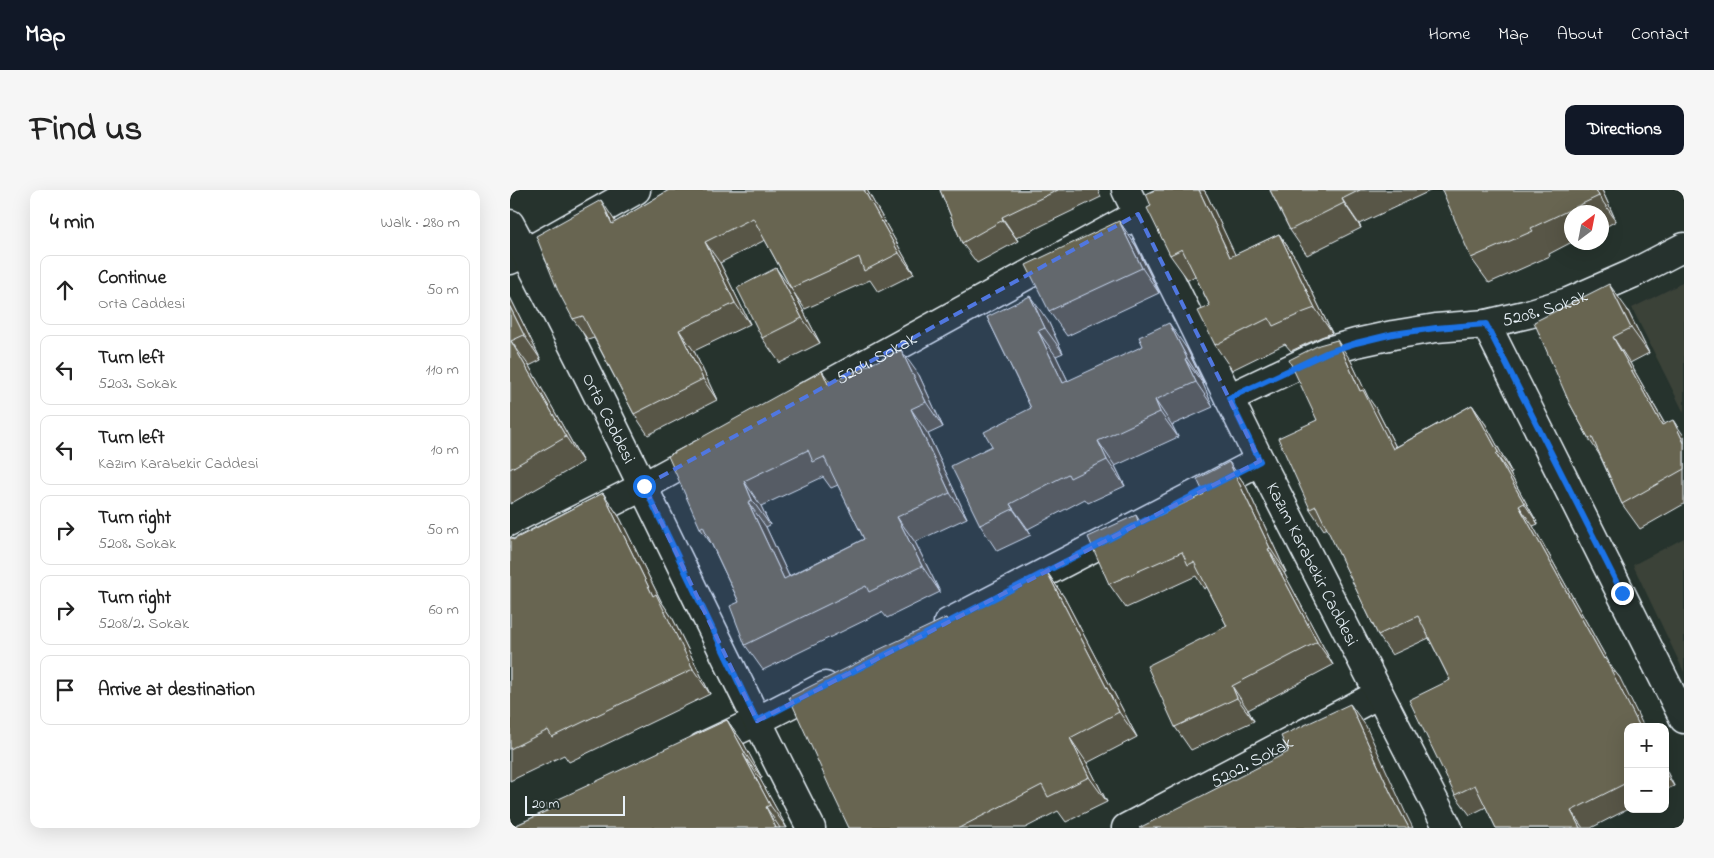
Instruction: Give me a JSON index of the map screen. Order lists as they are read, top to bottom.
{
  "streets": {
    "street": [
      "5208. Sokak",
      "5204. Sokak",
      "Orta Caddesi",
      "Kazım Karabekir Caddesi",
      "5202. Sokak"
    ]
  },
  "crossings": [
    ["5208. Sokak", "Kazım Karabekir Caddesi"],
    ["5204. Sokak", "Kazım Karabekir Caddesi"],
    ["Kazım Karabekir Caddesi", "5202. Sokak"]
  ],
  "scale_bar": "20 m",
  "north": "top right",
  "page": {
    "header": "Map",
    "nav": [
      "Home",
      "Map",
      "About",
      "Contact"
    ],
    "title": "Find us",
    "buttons": "Directions",
    "heading": ["4 min", "Walk · 280 m"],
    "list": [
      ["Continue", "Orta Caddesi", "50 m"],
      ["Turn left", "5203. Sokak", "110 m"],
      ["Turn left", "Kazım Karabekir Caddesi", "10 m"],
      ["Turn right", "5208. Sokak", "50 m"],
      ["Turn right", "5208/2. Sokak", "60 m"],
      "Arrive at destination"
    ],
    "map_buttons": ["+", "−"],
    "scale": "20 m"
  }
}
